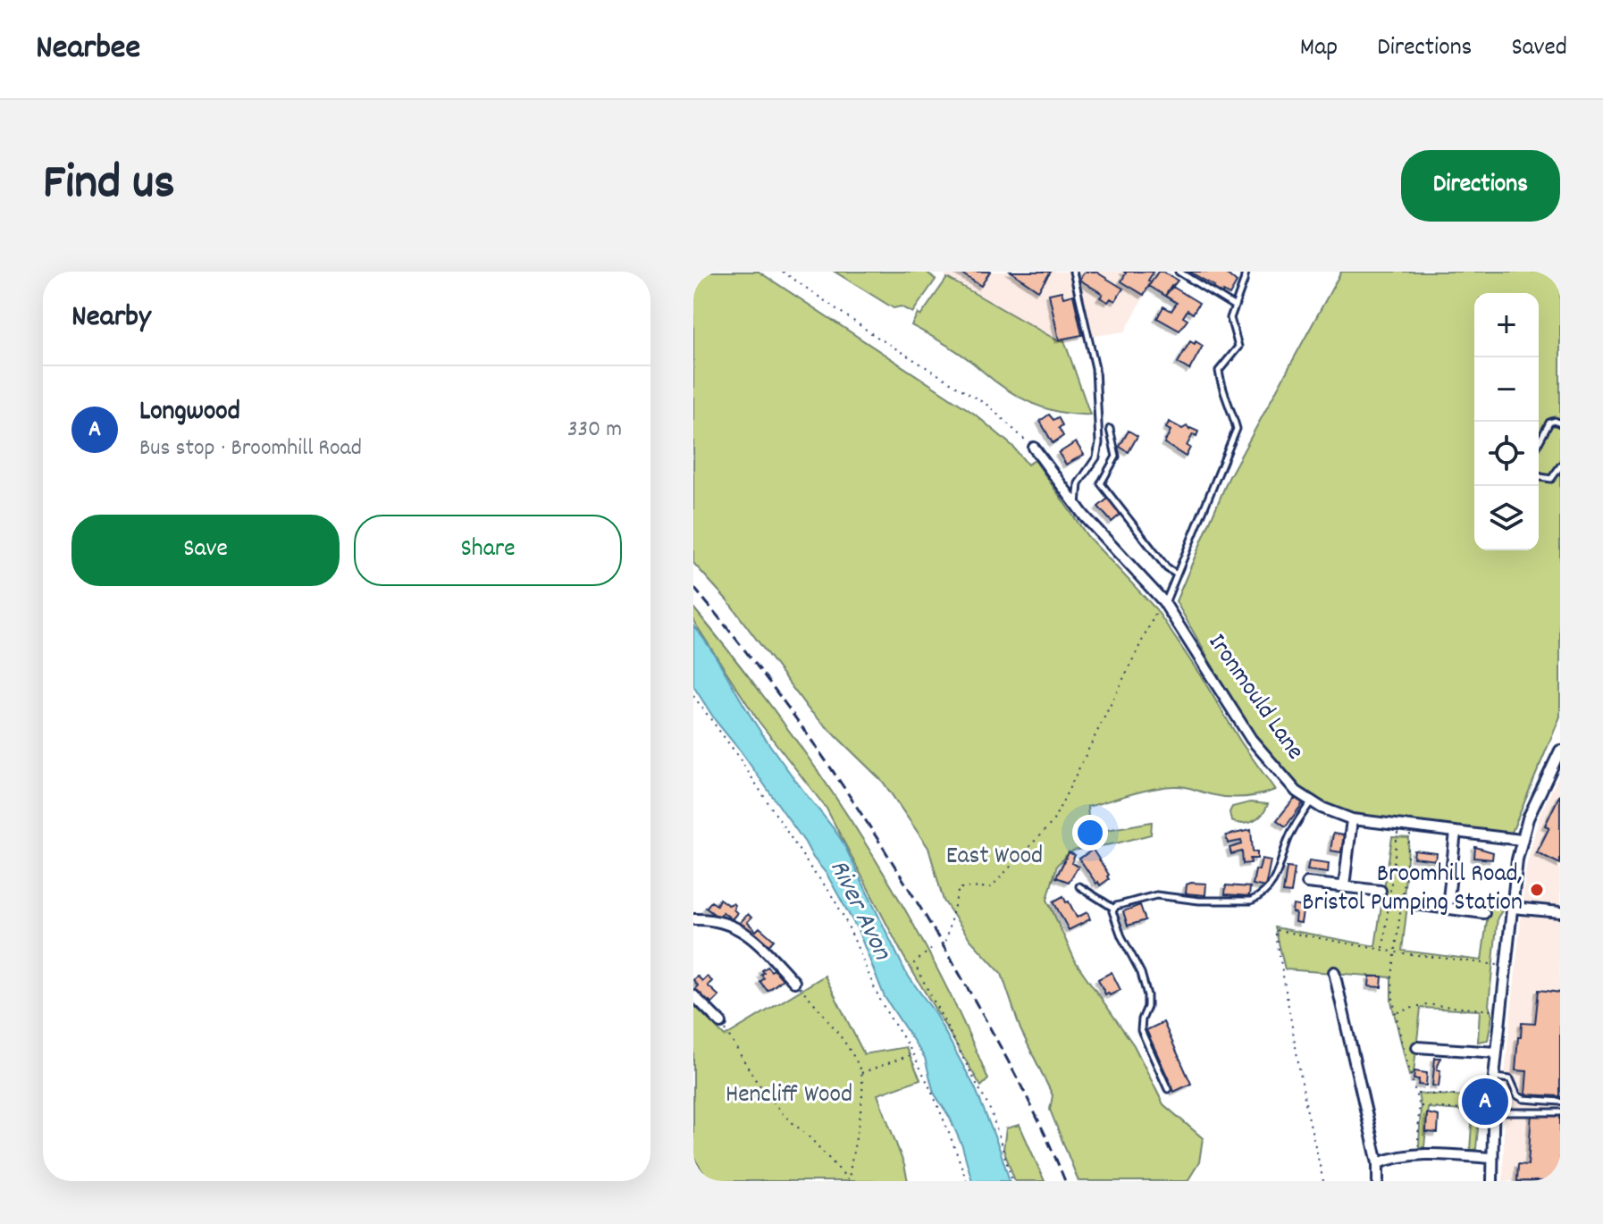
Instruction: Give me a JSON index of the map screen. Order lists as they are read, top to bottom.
{
  "streets": {
    "street": ["Ironmould Lane"]
  },
  "water": ["River Avon"],
  "parks": ["East Wood", "Hencliff Wood"],
  "places": ["Broomhill Road, Bristol Pumping Station"],
  "page": {
    "header": "Nearbee",
    "nav": ["Map", "Directions", "Saved"],
    "title": "Find us",
    "buttons": [
      "Directions",
      ["Save", "Share"]
    ],
    "heading": "Nearby",
    "map_buttons": ["+", "−"],
    "list": [
      {
        "mark": "A",
        "name": "Longwood",
        "note": "Bus stop · Broomhill Road",
        "value": "330 m"
      }
    ],
    "pins": "A"
  }
}
